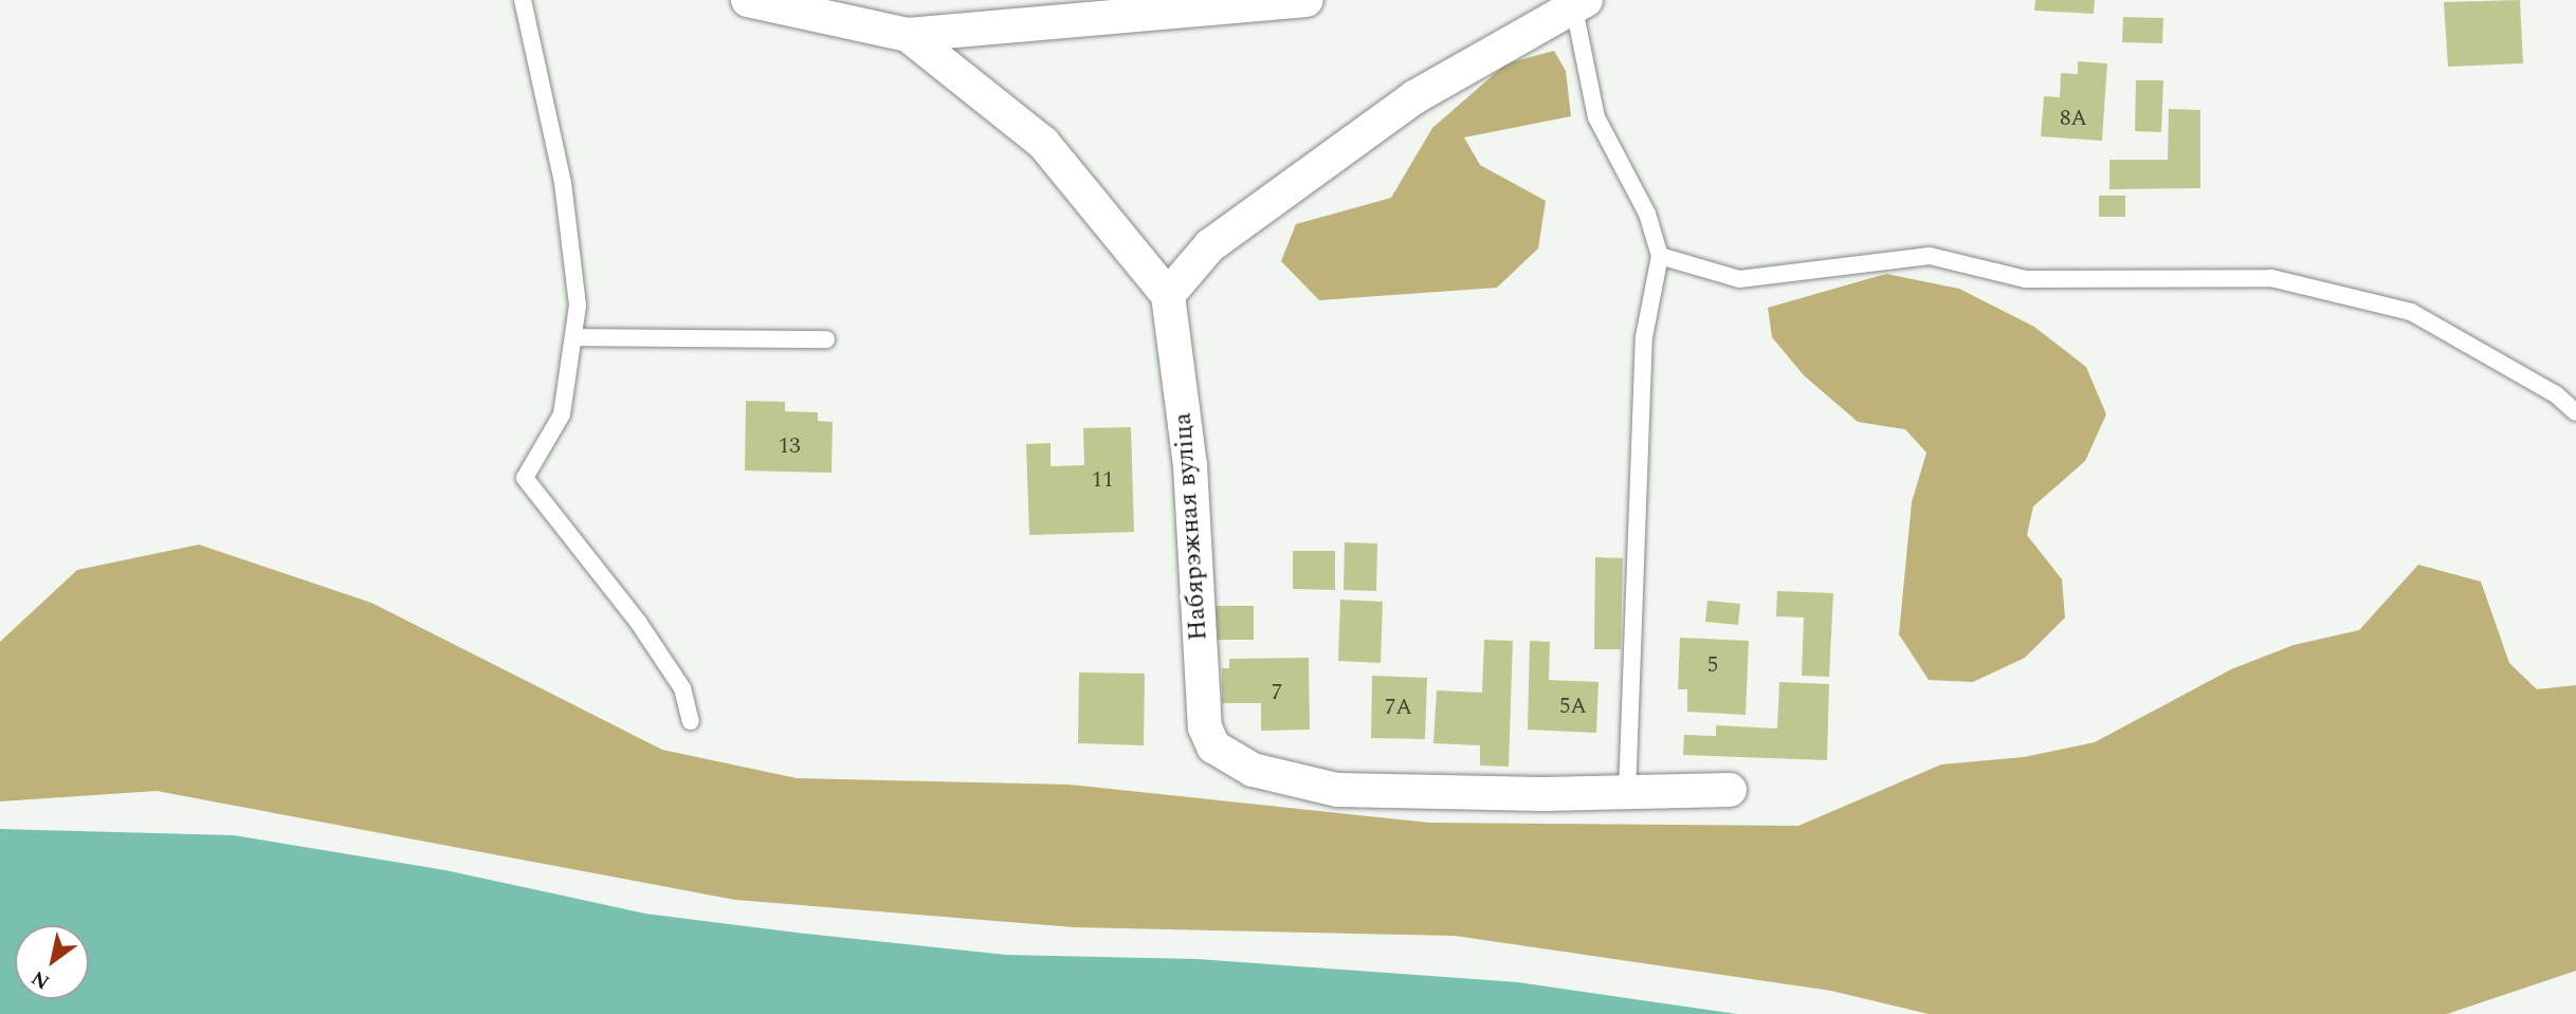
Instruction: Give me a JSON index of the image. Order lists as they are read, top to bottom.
{
  "streets": {
    "street": ["Набярэжная вуліца"]
  },
  "house_numbers": [
    "8А",
    "13",
    "11",
    "5",
    "7",
    "5А",
    "7А"
  ],
  "north": "bottom left"
}
